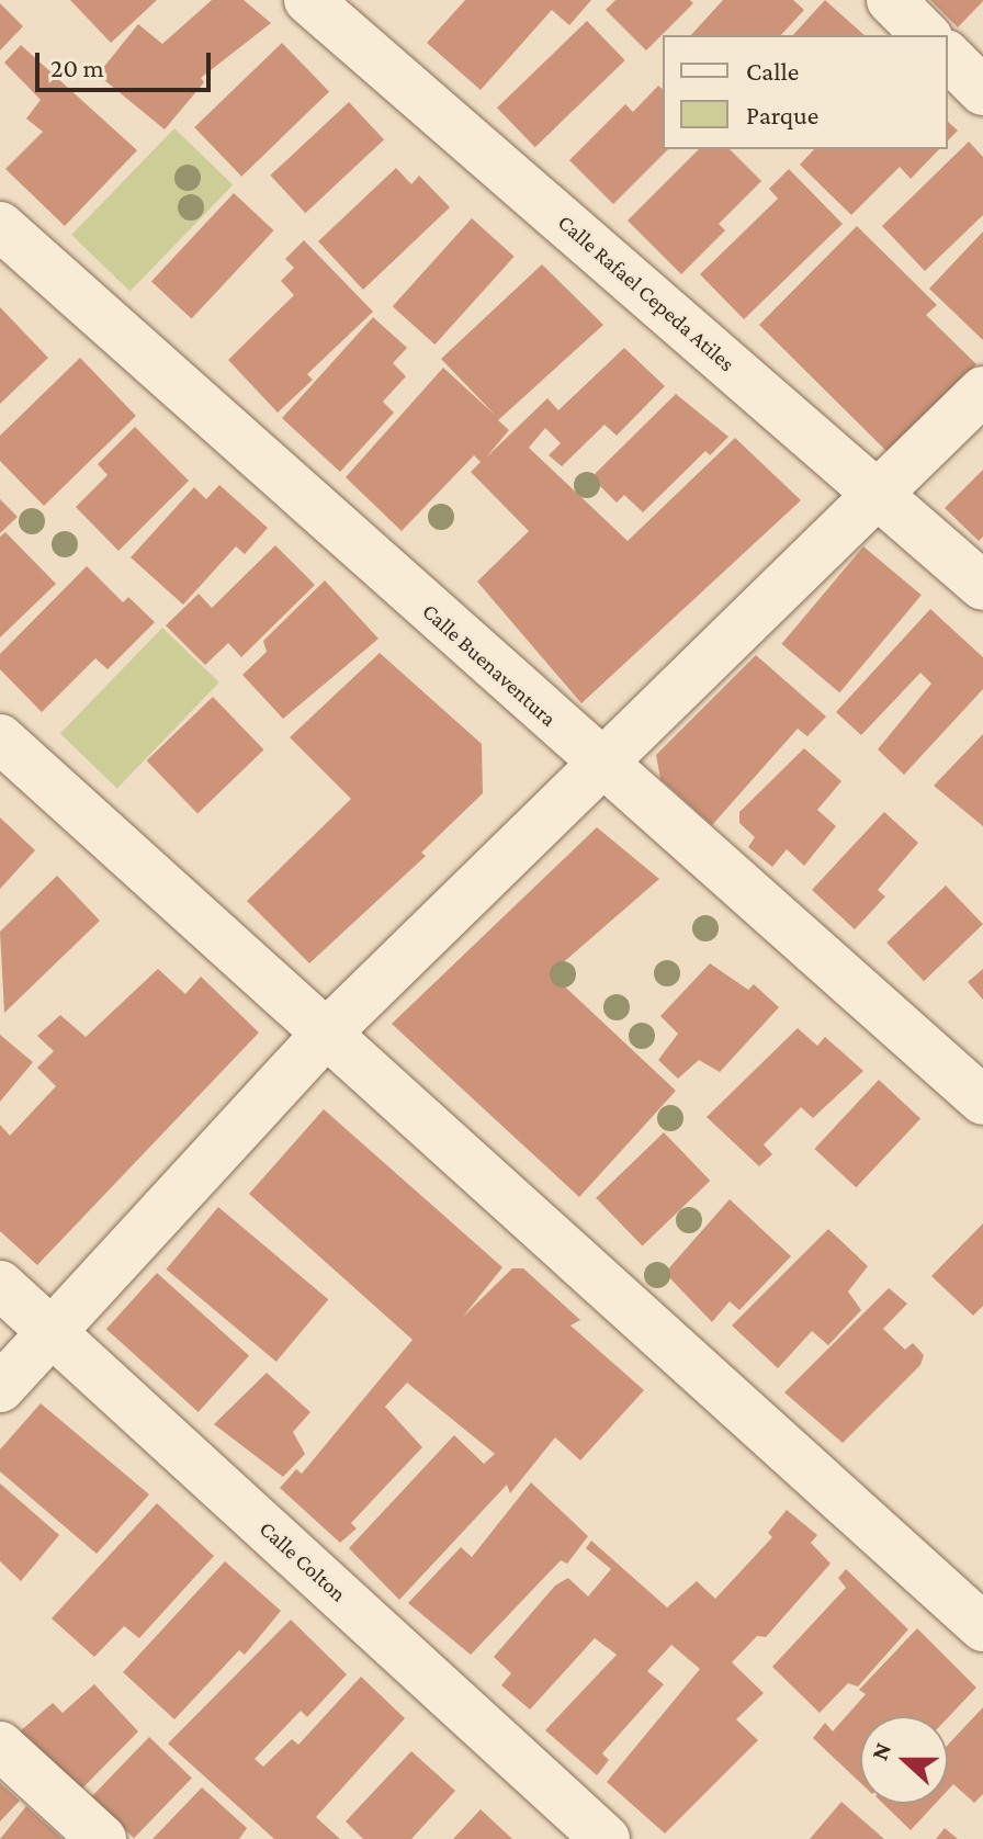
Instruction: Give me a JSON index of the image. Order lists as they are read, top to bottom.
{
  "streets": {
    "street": ["Calle Rafael Cepeda Atiles", "Calle Buenaventura", "Calle Colton"]
  },
  "legend": ["Calle", "Parque"],
  "scale_bar": "20 m",
  "north": "left"
}
